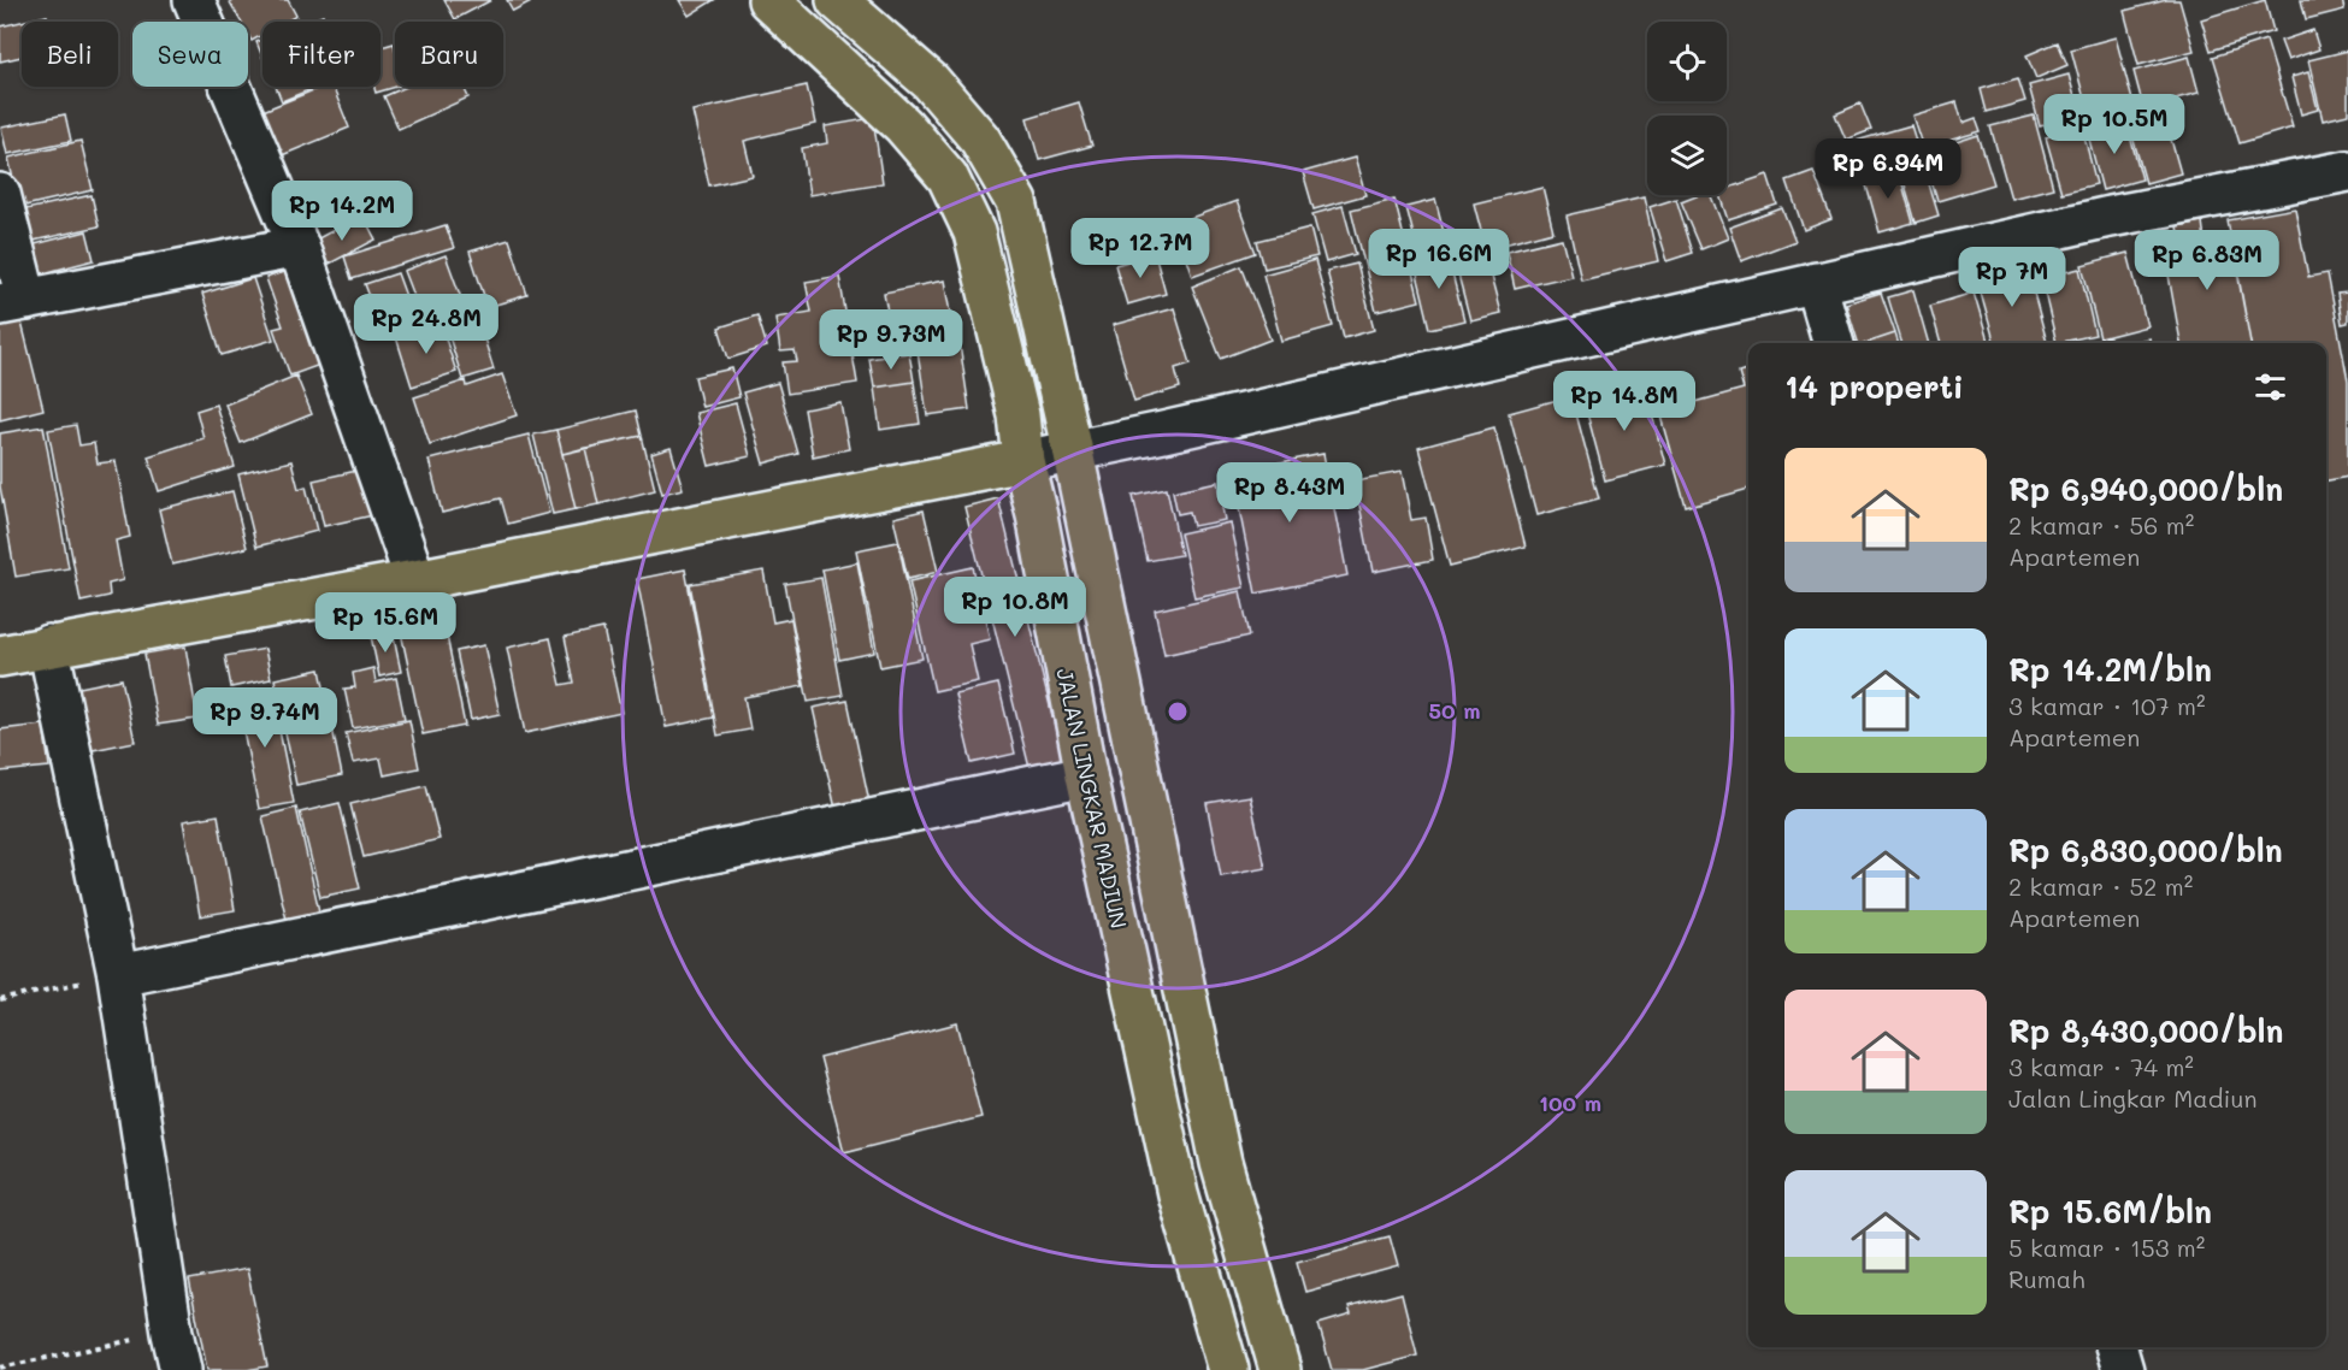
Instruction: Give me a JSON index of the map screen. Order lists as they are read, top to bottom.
{
  "streets": {
    "main road": ["JALAN LINGKAR MADIUN"]
  },
  "page": {
    "chip": [
      "Beli",
      "Sewa",
      "Filter",
      "Baru"
    ],
    "price": [
      "Rp 10.5M",
      "Rp 6.94M",
      "Rp 14.2M",
      "Rp 12.7M",
      "Rp 16.6M",
      "Rp 6.83M",
      "Rp 7M",
      "Rp 24.8M",
      "Rp 9.73M",
      "Rp 14.8M",
      "Rp 8.43M",
      "Rp 10.8M",
      "Rp 15.6M",
      "Rp 9.74M"
    ],
    "heading": "14 properti",
    "list": [
      {
        "name": "Rp 6,940,000/bln",
        "note": "2 kamar · 56 m² · Apartemen"
      },
      {
        "name": "Rp 14.2M/bln",
        "note": "3 kamar · 107 m² · Apartemen"
      },
      {
        "name": "Rp 6,830,000/bln",
        "note": "2 kamar · 52 m² · Apartemen"
      },
      {
        "name": "Rp 8,430,000/bln",
        "note": "3 kamar · 74 m² · Jalan Lingkar Madiun"
      },
      {
        "name": "Rp 15.6M/bln",
        "note": "5 kamar · 153 m² · Rumah"
      }
    ]
  },
  "rings": ["50 m", "100 m"]
}
